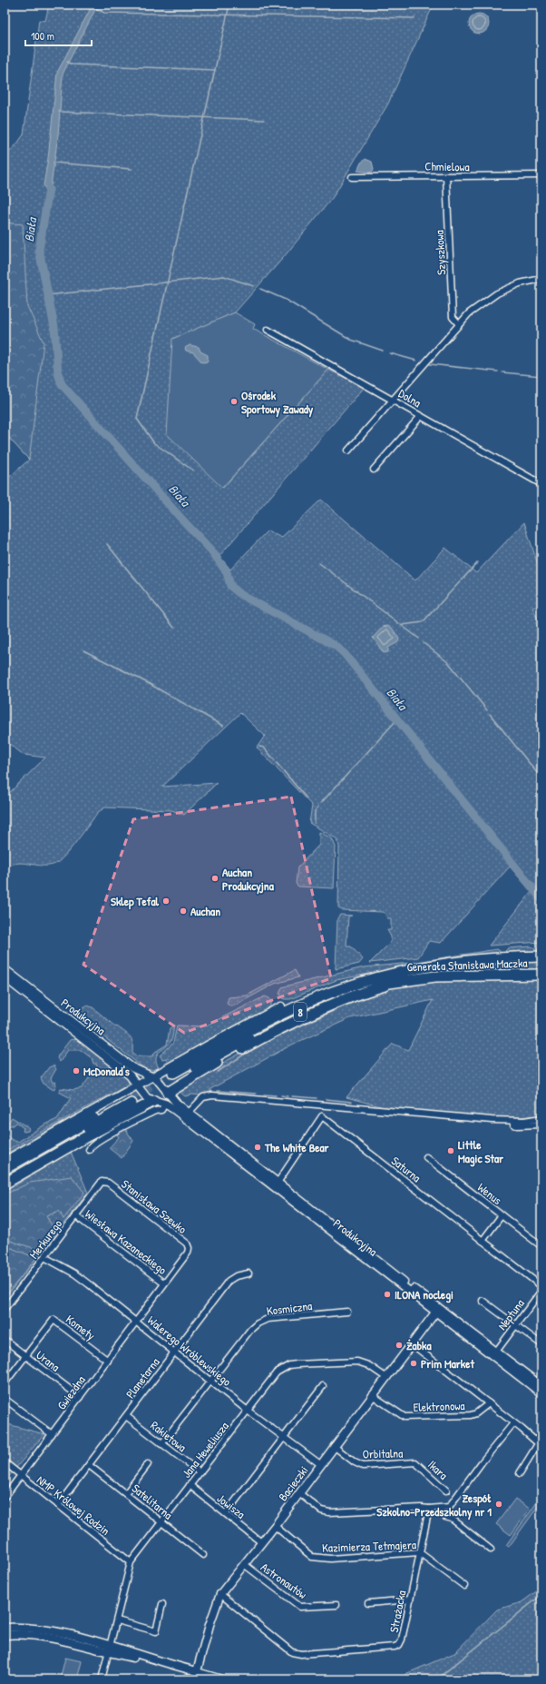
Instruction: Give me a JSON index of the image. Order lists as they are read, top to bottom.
{
  "streets": {
    "highway": ["Generała Stanisława Maczka", "8"],
    "main road": ["Produkcyjna", "Bacieczki"],
    "street": [
      "Chmielowa",
      "Szyszkowa",
      "Dolna",
      "Saturna",
      "Wenus",
      "Stanisława Szewko",
      "Merkurego",
      "Wiesława Kazaneckiego",
      "Kosmiczna",
      "Neptuna",
      "Komety",
      "Walerego Wróblewskiego",
      "Urana",
      "Planetarna",
      "Gwiezdna",
      "Elektronowa",
      "Rakietowa",
      "Jana Heweliusza",
      "Orbitalna",
      "Ikara",
      "Satelitarna",
      "NMP Królowej Rodzin",
      "Jowisza",
      "Kazimierza Tetmajera",
      "Astronautów",
      "Strażacka"
    ]
  },
  "crossings": [
    ["Chmielowa", "Szyszkowa"],
    ["Produkcyjna", "Neptuna"],
    ["Produkcyjna", "Bacieczki"],
    ["Stanisława Szewko", "Merkurego"],
    ["Stanisława Szewko", "Wiesława Kazaneckiego"],
    ["Stanisława Szewko", "Walerego Wróblewskiego"],
    ["Stanisława Szewko", "Gwiezdna"],
    ["Merkurego", "Wiesława Kazaneckiego"],
    ["Merkurego", "Walerego Wróblewskiego"],
    ["Kosmiczna", "Walerego Wróblewskiego"],
    ["Kosmiczna", "Rakietowa"],
    ["Komety", "Urana"],
    ["Komety", "Gwiezdna"],
    ["Walerego Wróblewskiego", "Planetarna"],
    ["Walerego Wróblewskiego", "Gwiezdna"],
    ["Walerego Wróblewskiego", "Jana Heweliusza"],
    ["Walerego Wróblewskiego", "Bacieczki"],
    ["Urana", "Gwiezdna"],
    ["Planetarna", "Rakietowa"],
    ["Planetarna", "Satelitarna"],
    ["Planetarna", "NMP Królowej Rodzin"],
    ["Gwiezdna", "NMP Królowej Rodzin"],
    ["Elektronowa", "Bacieczki"],
    ["Rakietowa", "Jana Heweliusza"],
    ["Jana Heweliusza", "Bacieczki"],
    ["Jana Heweliusza", "Satelitarna"],
    ["Jana Heweliusza", "NMP Królowej Rodzin"],
    ["Jana Heweliusza", "Jowisza"],
    ["Orbitalna", "Ikara"],
    ["Orbitalna", "Bacieczki"],
    ["Bacieczki", "Jowisza"],
    ["Bacieczki", "Kazimierza Tetmajera"],
    ["Bacieczki", "Astronautów"],
    ["Bacieczki", "Strażacka"],
    ["Kazimierza Tetmajera", "Strażacka"]
  ],
  "water": ["Biała"],
  "places": [
    "Ośrodek Sportowy Zawady",
    "Auchan Produkcyjna",
    "Sklep Tefal",
    "Auchan",
    "McDonald's",
    "The White Bear",
    "Little Magic Star",
    "ILONA noclegi",
    "Żabka",
    "Prim Market",
    "Zespół Szkolno-Przedszkolny nr 1"
  ],
  "scale_bar": "100 m"
}
